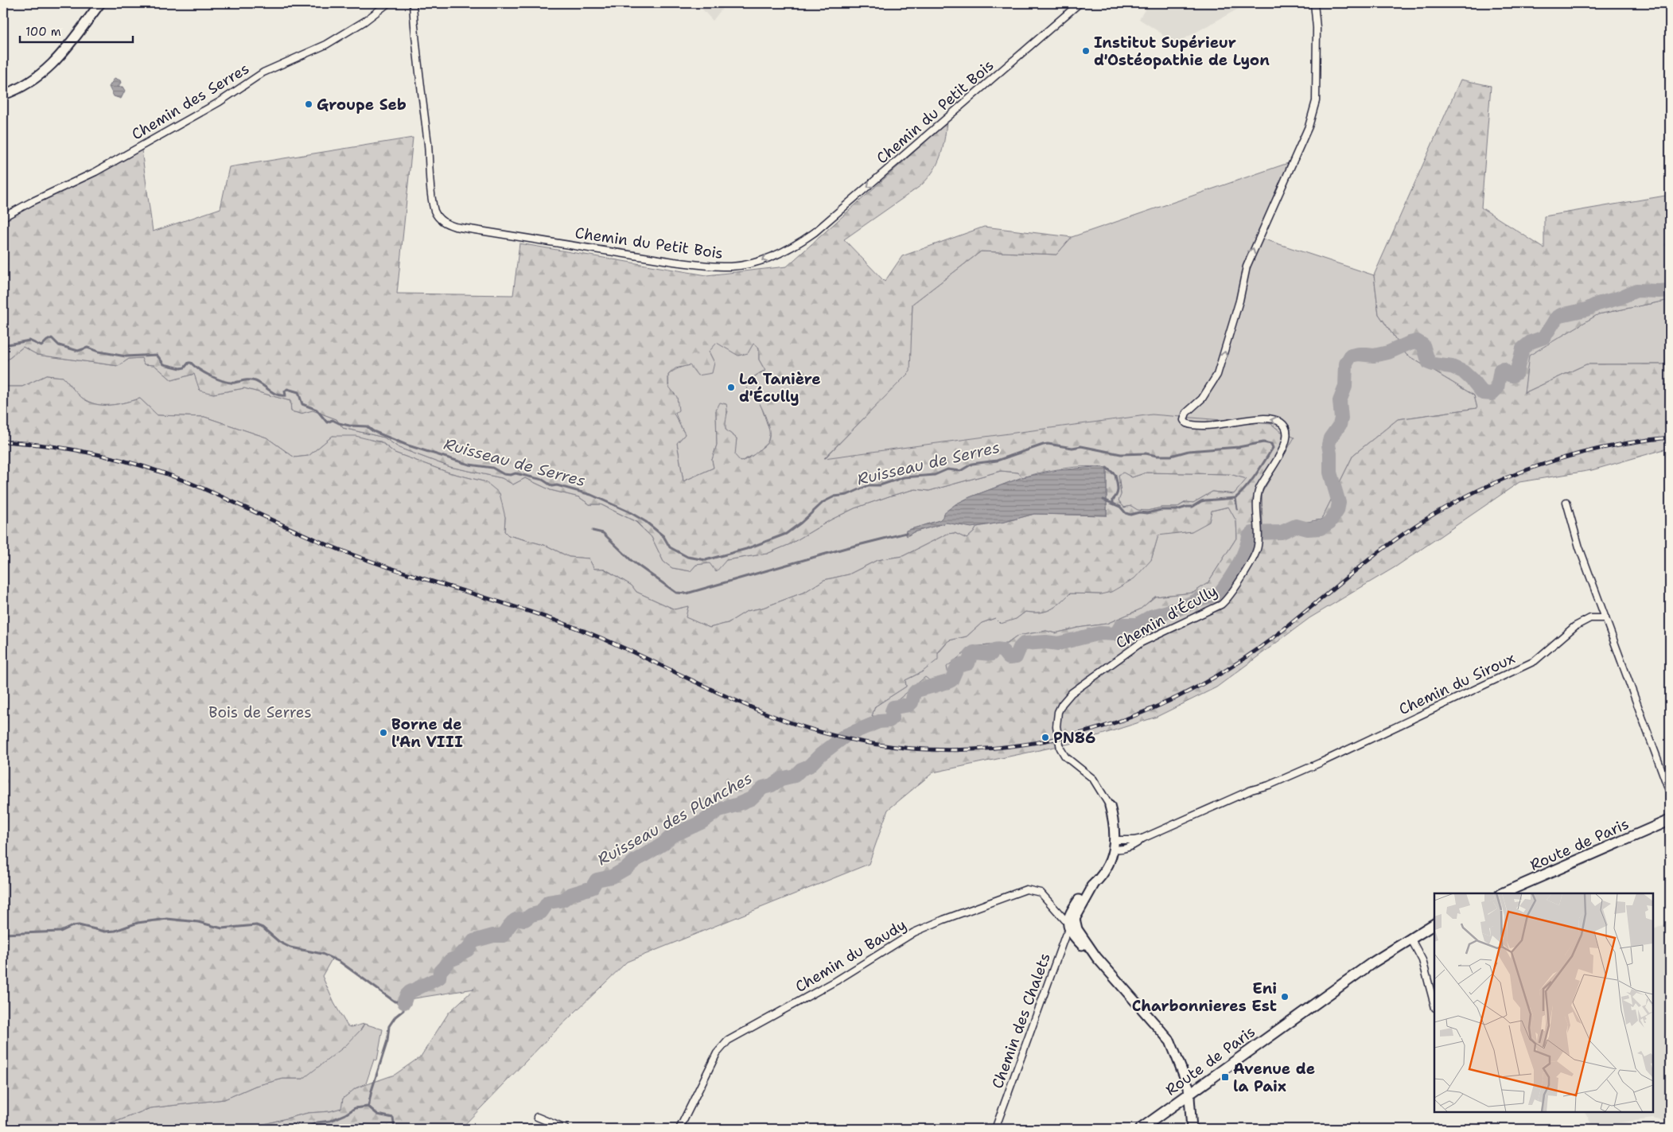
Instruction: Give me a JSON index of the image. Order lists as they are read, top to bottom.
{
  "streets": {
    "main road": ["Route de Paris"],
    "street": [
      "Chemin des Serres",
      "Chemin du Petit Bois",
      "Chemin d'Écully",
      "Chemin du Siroux",
      "Chemin du Baudy",
      "Chemin des Chalets"
    ]
  },
  "crossings": [
    ["Chemin d'Écully", "Chemin du Siroux"],
    ["Chemin d'Écully", "Chemin du Baudy"],
    ["Chemin d'Écully", "Chemin des Chalets"],
    ["Chemin du Baudy", "Chemin des Chalets"]
  ],
  "water": ["Ruisseau de Serres", "Ruisseau des Planches"],
  "parks": ["Bois de Serres"],
  "places": {
    "other": [
      "Institut Supérieur d'Ostéopathie de Lyon",
      "Groupe Seb",
      "La Tanière d'Écully",
      "Borne de l'An VIII",
      "PN86",
      "Eni Charbonnieres Est"
    ],
    "transit": ["Avenue de la Paix"]
  },
  "scale_bar": "100 m"
}
